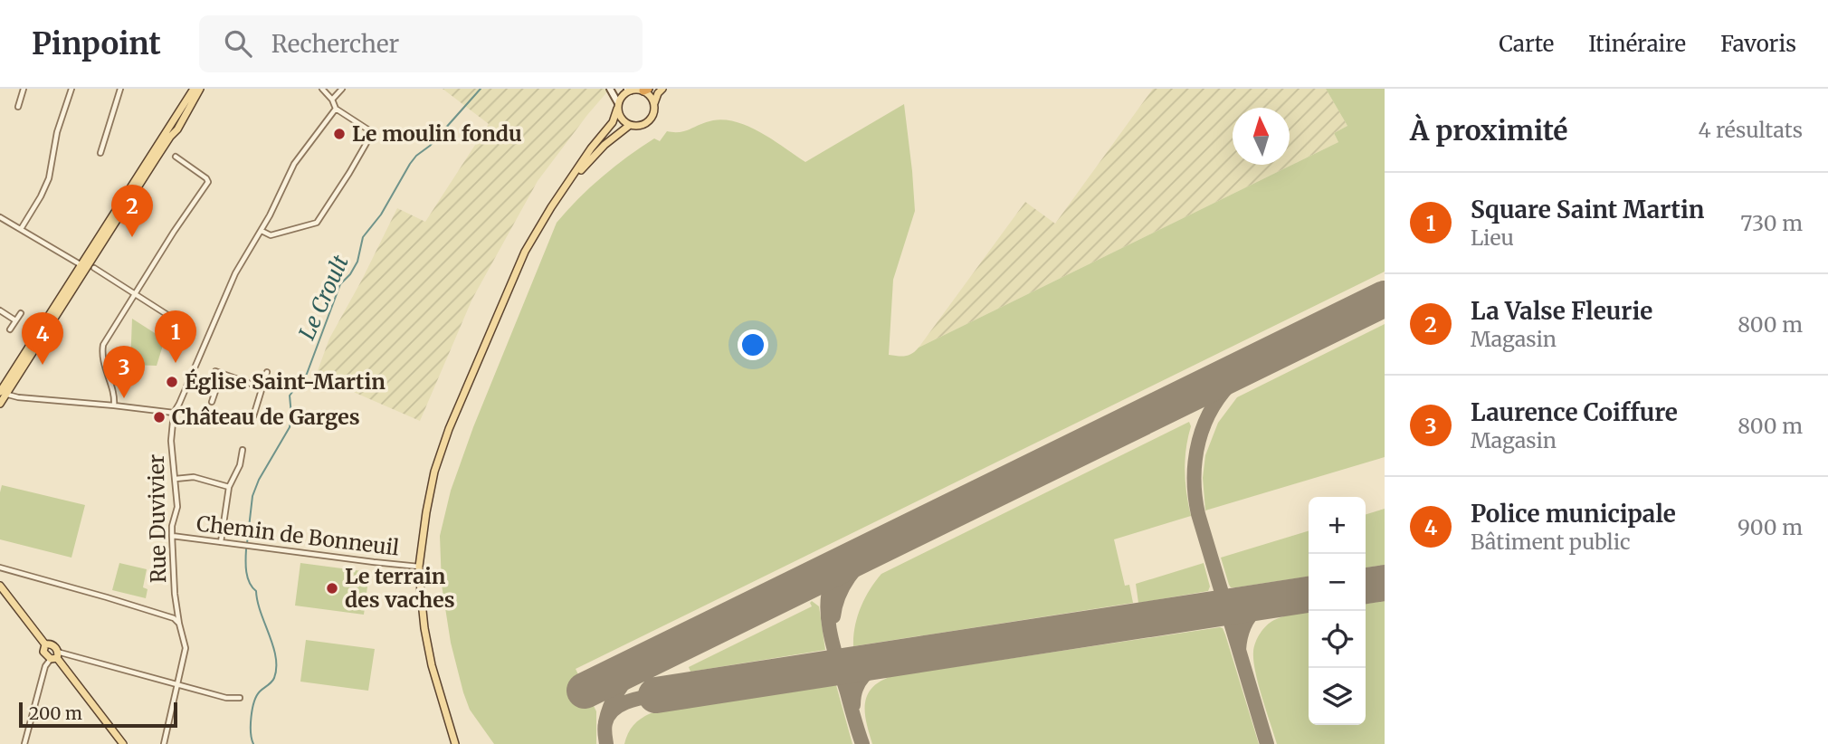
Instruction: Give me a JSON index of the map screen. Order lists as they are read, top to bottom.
{
  "streets": {
    "street": ["Rue Duvivier", "Chemin de Bonneuil"]
  },
  "crossings": [
    ["Rue Duvivier", "Chemin de Bonneuil"]
  ],
  "water": ["Le Croult"],
  "places": [
    "Le moulin fondu",
    "Église Saint-Martin",
    "Château de Garges",
    "Le terrain des vaches"
  ],
  "scale_bar": "200 m",
  "north": "top",
  "page": {
    "header": "Pinpoint",
    "search": "Rechercher",
    "nav": ["Carte", "Itinéraire", "Favoris"],
    "heading": ["À proximité", "4 résultats"],
    "list": [
      {
        "mark": "1",
        "name": "Square Saint Martin",
        "note": "Lieu",
        "value": "730 m"
      },
      {
        "mark": "2",
        "name": "La Valse Fleurie",
        "note": "Magasin",
        "value": "800 m"
      },
      {
        "mark": "3",
        "name": "Laurence Coiffure",
        "note": "Magasin",
        "value": "800 m"
      },
      {
        "mark": "4",
        "name": "Police municipale",
        "note": "Bâtiment public",
        "value": "900 m"
      }
    ],
    "pins": [
      "2",
      "1",
      "4",
      "3"
    ],
    "map_buttons": ["+", "−"],
    "scale": "200 m"
  }
}
